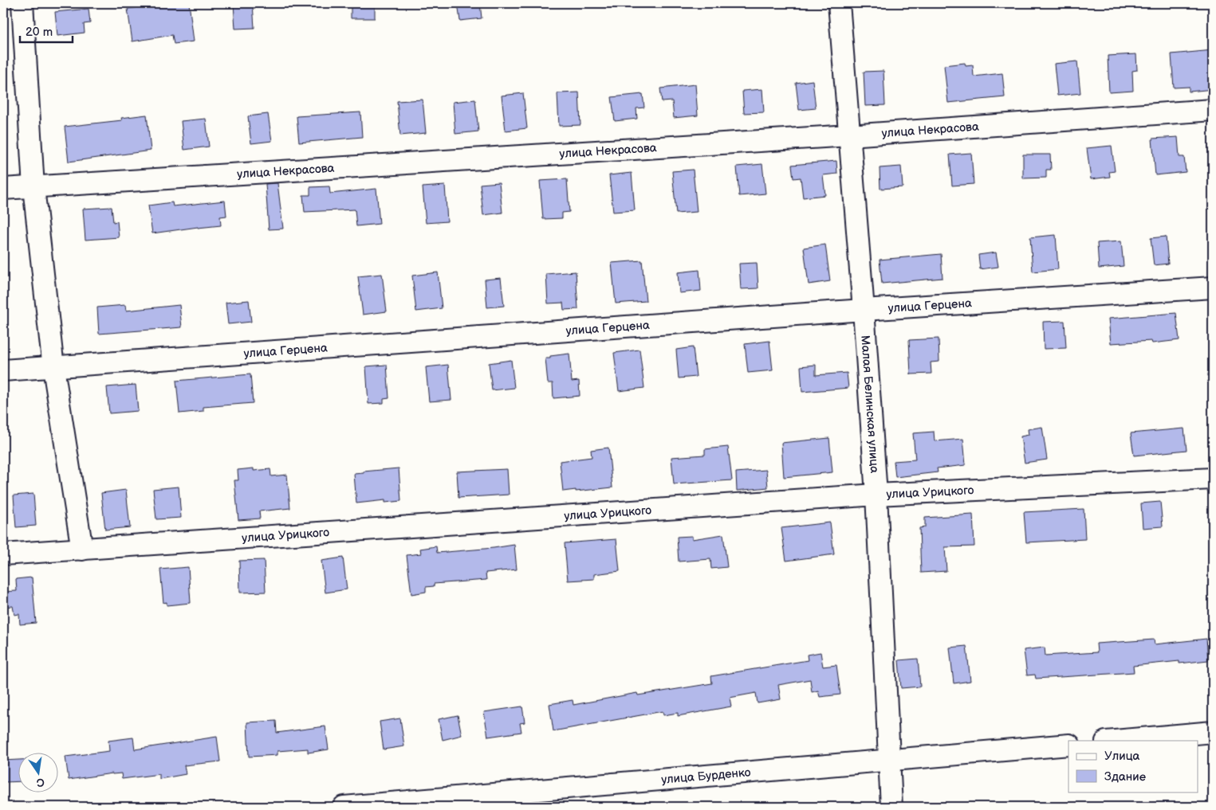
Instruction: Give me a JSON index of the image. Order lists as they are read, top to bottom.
{
  "streets": {
    "street": [
      "улица Некрасова",
      "улица Герцена",
      "Малая Белинская улица",
      "улица Урицкого",
      "улица Бурденко"
    ]
  },
  "crossings": [
    ["улица Некрасова", "Малая Белинская улица"],
    ["улица Герцена", "Малая Белинская улица"],
    ["Малая Белинская улица", "улица Урицкого"],
    ["Малая Белинская улица", "улица Бурденко"]
  ],
  "legend": ["Улица", "Здание"],
  "scale_bar": "20 m",
  "north": "bottom"
}
